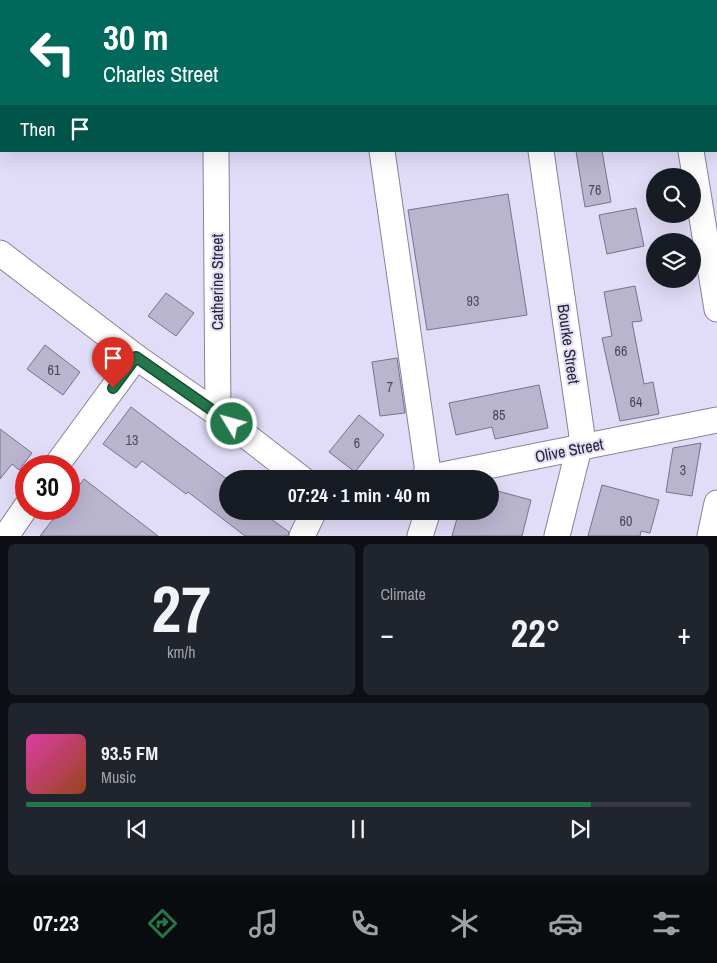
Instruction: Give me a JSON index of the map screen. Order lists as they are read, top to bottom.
{
  "streets": {
    "street": ["Catherine Street", "Bourke Street", "Olive Street"]
  },
  "crossings": [
    ["Bourke Street", "Olive Street"]
  ],
  "house_numbers": [
    "76",
    "93",
    "66",
    "61",
    "7",
    "64",
    "85",
    "13",
    "6",
    "3",
    "60"
  ],
  "page": {
    "turn": ["30 m", "Charles Street"],
    "then": "Then",
    "limit": "30",
    "trip": "07:24 · 1 min · 40 m",
    "tile": [
      ["27", "km/h"],
      "Climate"
    ],
    "heat": ["−", "22°", "+"],
    "song": ["93.5 FM", "Music"],
    "tabs": "07:23"
  }
}
